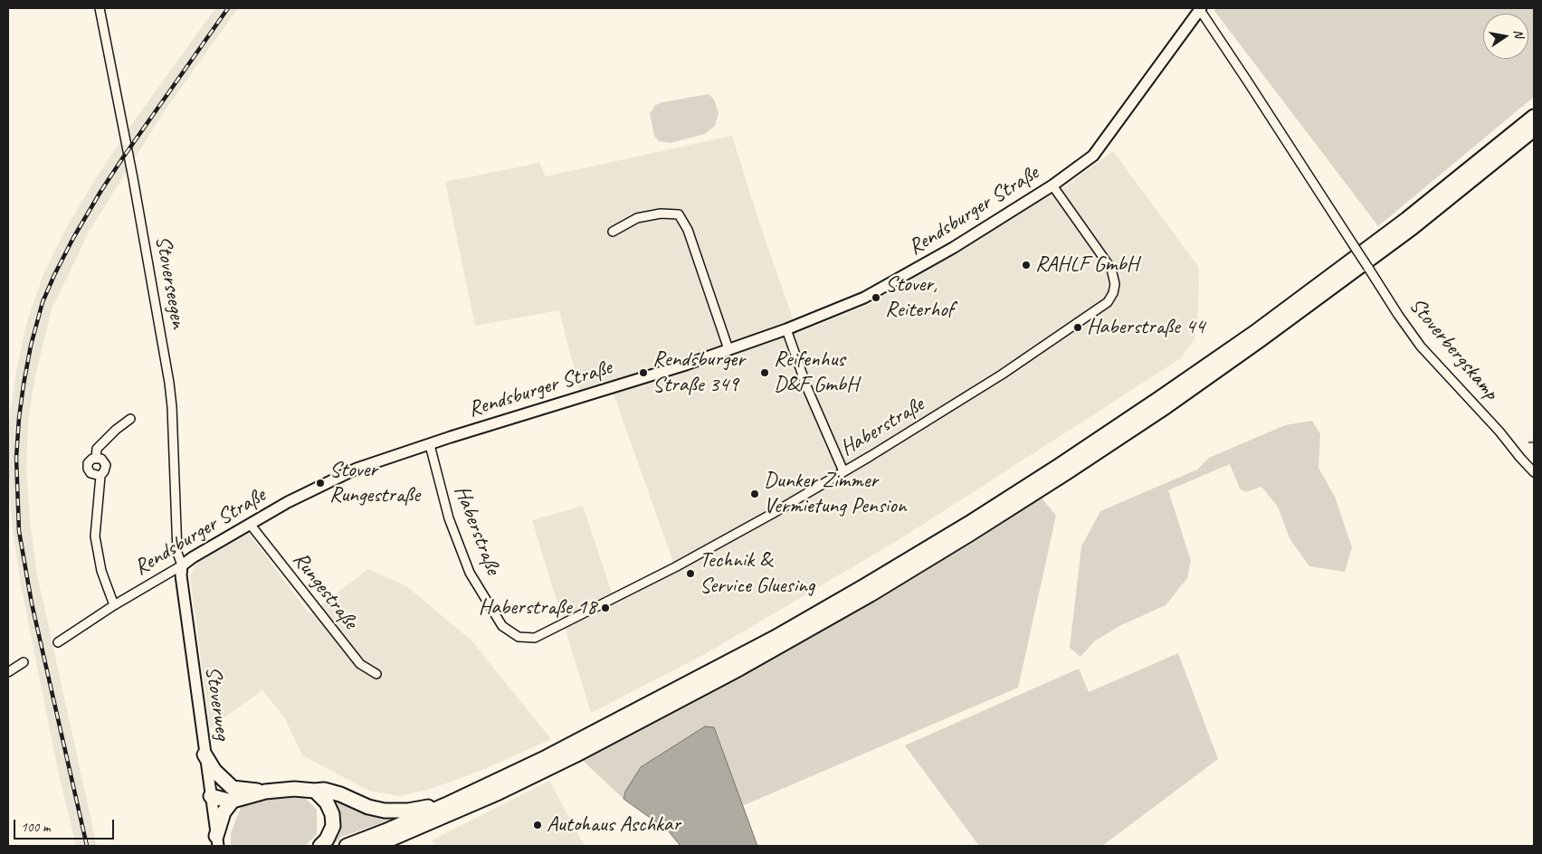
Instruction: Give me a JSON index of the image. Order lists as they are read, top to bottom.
{
  "streets": {
    "street": [
      "Rendsburger Straße",
      "Stoverseegen",
      "Stoverbergskamp",
      "Haberstraße",
      "Rungestraße",
      "Stoverweg"
    ]
  },
  "crossings": [
    ["Rendsburger Straße", "Stoverseegen"],
    ["Rendsburger Straße", "Stoverbergskamp"],
    ["Rendsburger Straße", "Haberstraße"],
    ["Rendsburger Straße", "Rungestraße"],
    ["Rendsburger Straße", "Stoverweg"],
    ["Stoverseegen", "Stoverweg"]
  ],
  "places": [
    "RAHLF GmbH",
    "Stover, Reiterhof",
    "Haberstraße 44",
    "Rendsburger Straße 349",
    "Reifenhus D&F GmbH",
    "Stover Rungestraße",
    "Dunker Zimmer Vermietung Pension",
    "Technik & Service Gluesing",
    "Haberstraße 18",
    "Autohaus Aschkar"
  ],
  "scale_bar": "100 m",
  "north": "right"
}
